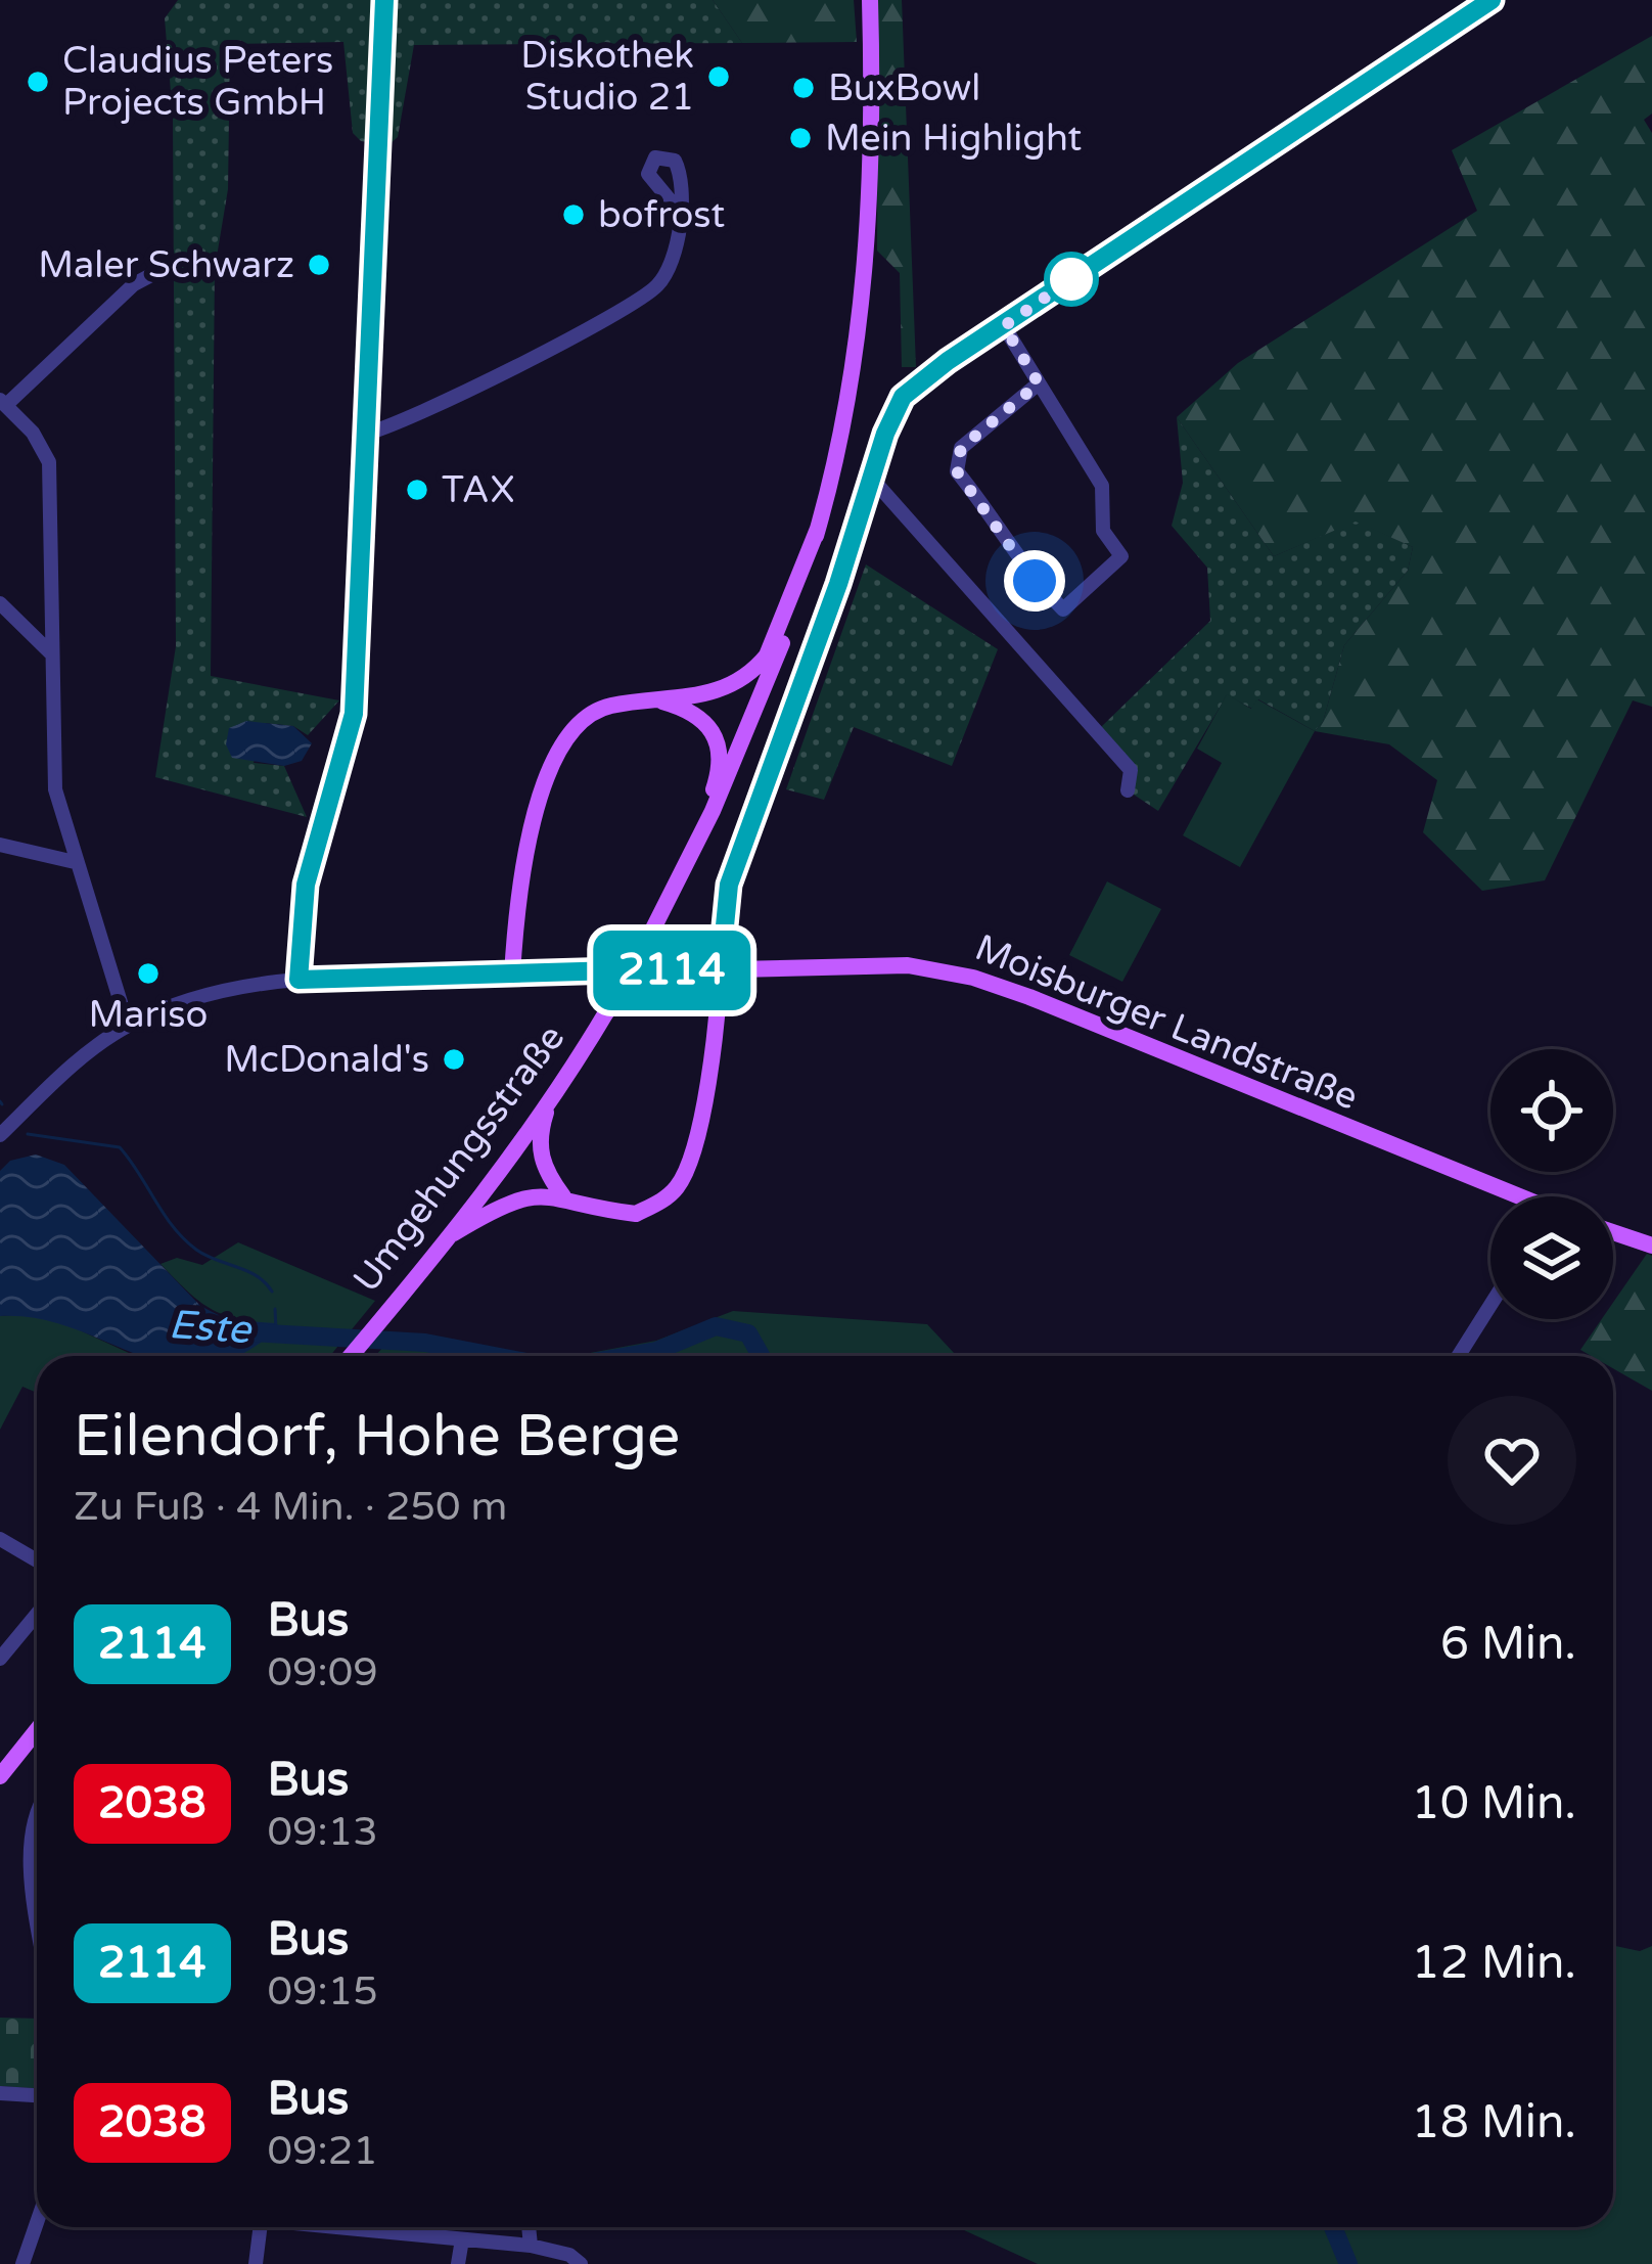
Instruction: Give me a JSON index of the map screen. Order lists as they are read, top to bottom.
{
  "streets": {
    "main road": ["Moisburger Landstraße", "Umgehungsstraße"]
  },
  "water": ["Este"],
  "places": [
    "Diskothek Studio 21",
    "Claudius Peters Projects GmbH",
    "BuxBowl",
    "Mein Highlight",
    "bofrost",
    "Maler Schwarz",
    "TAX",
    "Mariso",
    "McDonald's"
  ],
  "lines": ["bus line 2114"],
  "page": {
    "on_map": "2114",
    "heading": ["Eilendorf, Hohe Berge", "Zu Fuß · 4 Min. · 250 m"],
    "list": [
      {
        "mark": "2114",
        "name": "Bus",
        "note": "09:09",
        "value": "6 Min."
      },
      {
        "mark": "2038",
        "name": "Bus",
        "note": "09:13",
        "value": "10 Min."
      },
      {
        "mark": "2114",
        "name": "Bus",
        "note": "09:15",
        "value": "12 Min."
      },
      {
        "mark": "2038",
        "name": "Bus",
        "note": "09:21",
        "value": "18 Min."
      }
    ]
  }
}
